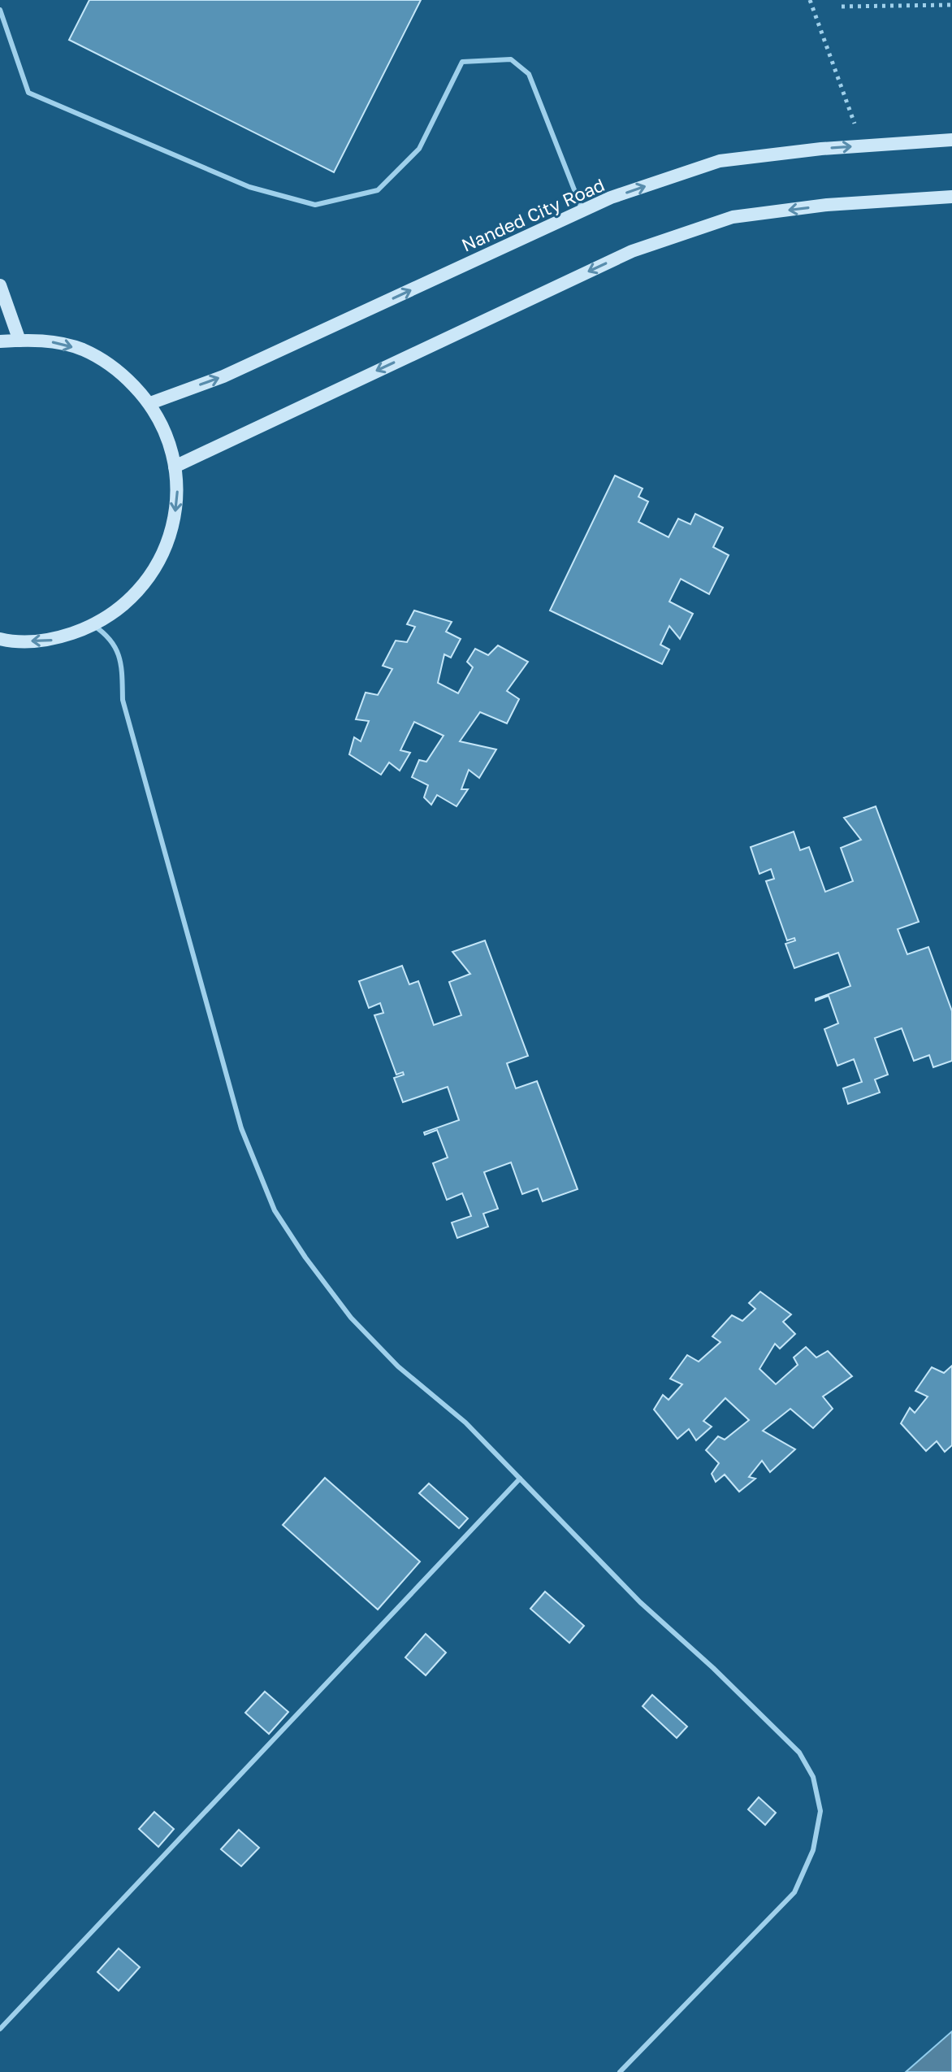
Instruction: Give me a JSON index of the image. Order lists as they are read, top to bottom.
{
  "streets": {
    "street": ["Nanded City Road"]
  }
}
